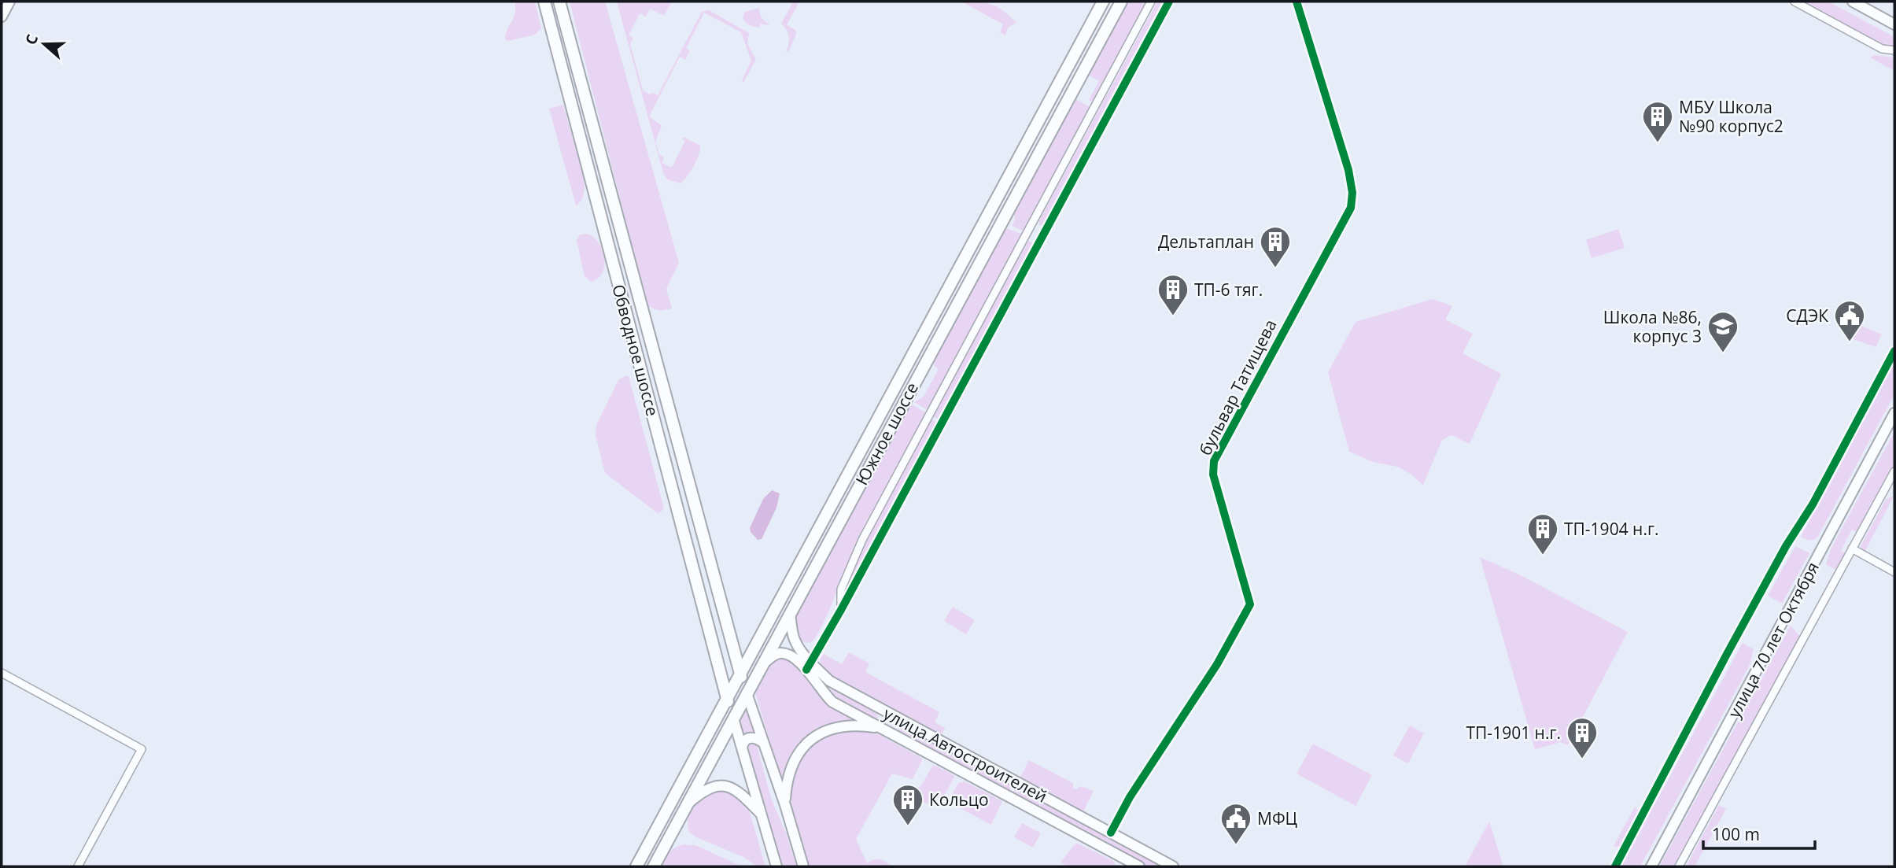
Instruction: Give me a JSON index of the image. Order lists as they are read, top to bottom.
{
  "streets": {
    "main road": [
      "Обводное шоссе",
      "Южное шоссе",
      "улица 70 лет Октября",
      "улица Автостроителей"
    ],
    "street": ["бульвар Татищева"]
  },
  "crossings": [
    ["Обводное шоссе", "Южное шоссе"],
    ["бульвар Татищева", "улица Автостроителей"],
    ["Южное шоссе", "улица Автостроителей"]
  ],
  "places": {
    "building": [
      "МБУ Школа №90 корпус2",
      "Дельтаплан",
      "ТП-6 тяг.",
      "ТП-1904 н.г.",
      "ТП-1901 н.г.",
      "Кольцо"
    ],
    "public building": ["СДЭК", "МФЦ"],
    "school or university": ["Школа №86, корпус 3"]
  },
  "scale_bar": "100 m",
  "north": "left"
}
